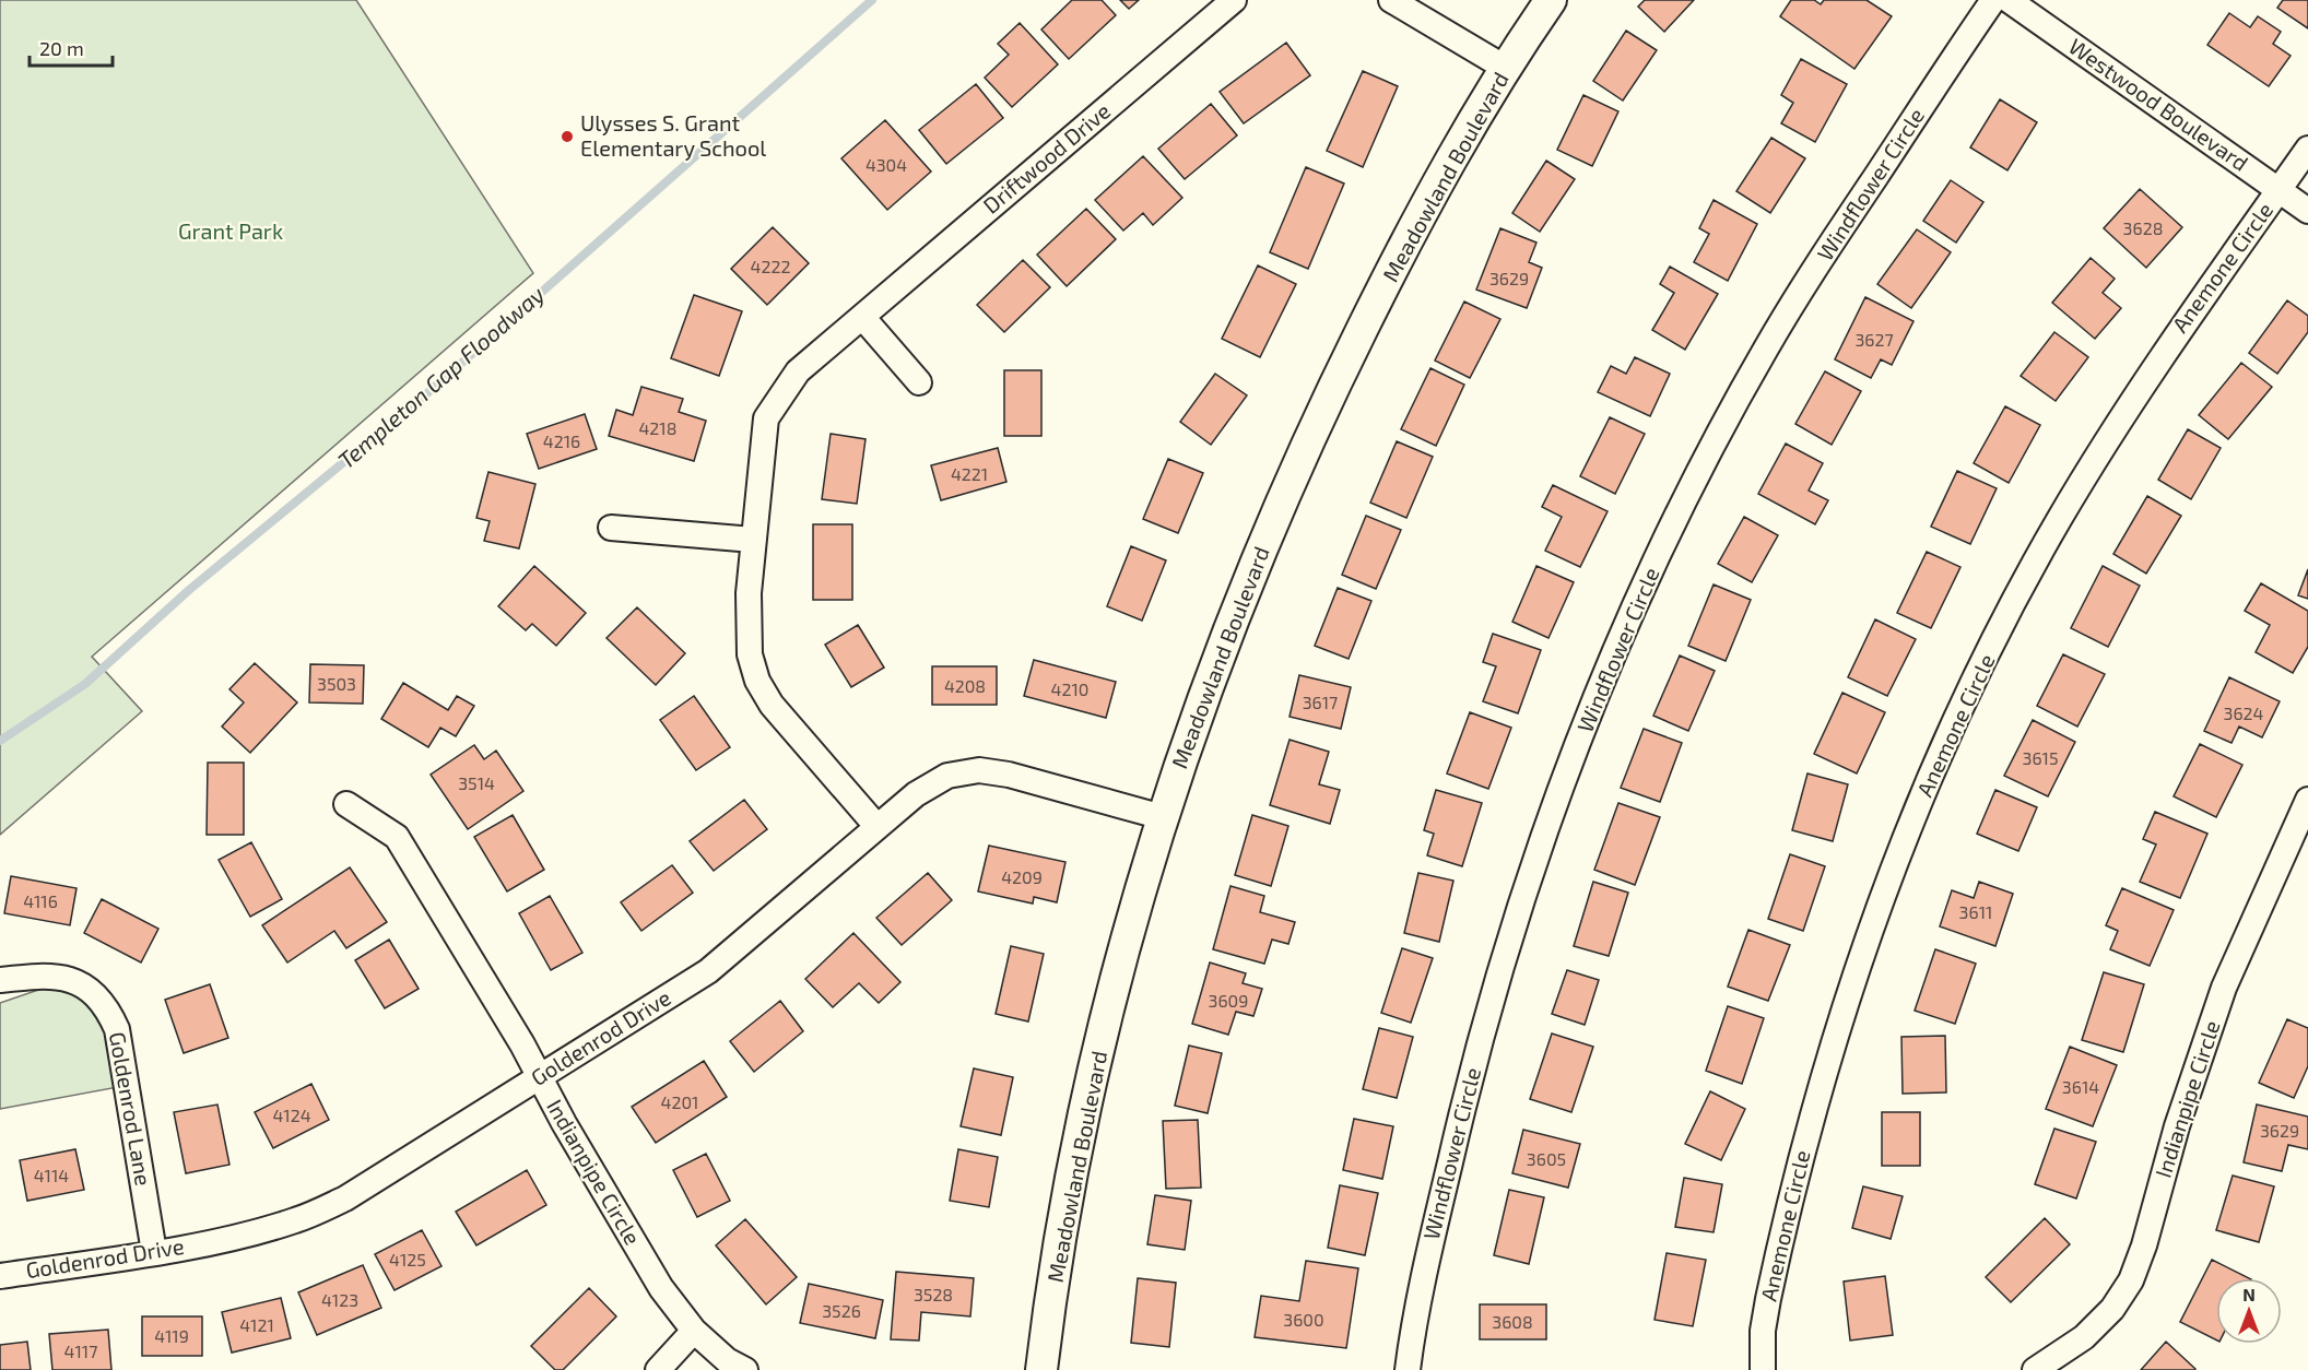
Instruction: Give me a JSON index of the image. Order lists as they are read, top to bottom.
{
  "streets": {
    "street": [
      "Westwood Boulevard",
      "Driftwood Drive",
      "Meadowland Boulevard",
      "Windflower Circle",
      "Anemone Circle",
      "Goldenrod Drive",
      "Indianpipe Circle",
      "Goldenrod Lane"
    ]
  },
  "crossings": [
    ["Westwood Boulevard", "Anemone Circle"],
    ["Driftwood Drive", "Goldenrod Drive"],
    ["Meadowland Boulevard", "Goldenrod Drive"],
    ["Goldenrod Drive", "Indianpipe Circle"],
    ["Goldenrod Drive", "Goldenrod Lane"]
  ],
  "water": ["Templeton Gap Floodway"],
  "parks": ["Grant Park"],
  "places": ["Ulysses S. Grant Elementary School"],
  "house_numbers": [
    "4304",
    "3628",
    "4222",
    "3629",
    "3627",
    "4218",
    "4216",
    "4221",
    "3503",
    "4208",
    "4210",
    "3617",
    "3624",
    "3615",
    "3514",
    "4209",
    "4116",
    "3611",
    "3609",
    "3614",
    "4201",
    "4124",
    "3629",
    "3605",
    "4114",
    "4125",
    "3528",
    "4123",
    "3526",
    "3600",
    "3608",
    "4121",
    "4119",
    "4117"
  ],
  "scale_bar": "20 m",
  "north": "top"
}
